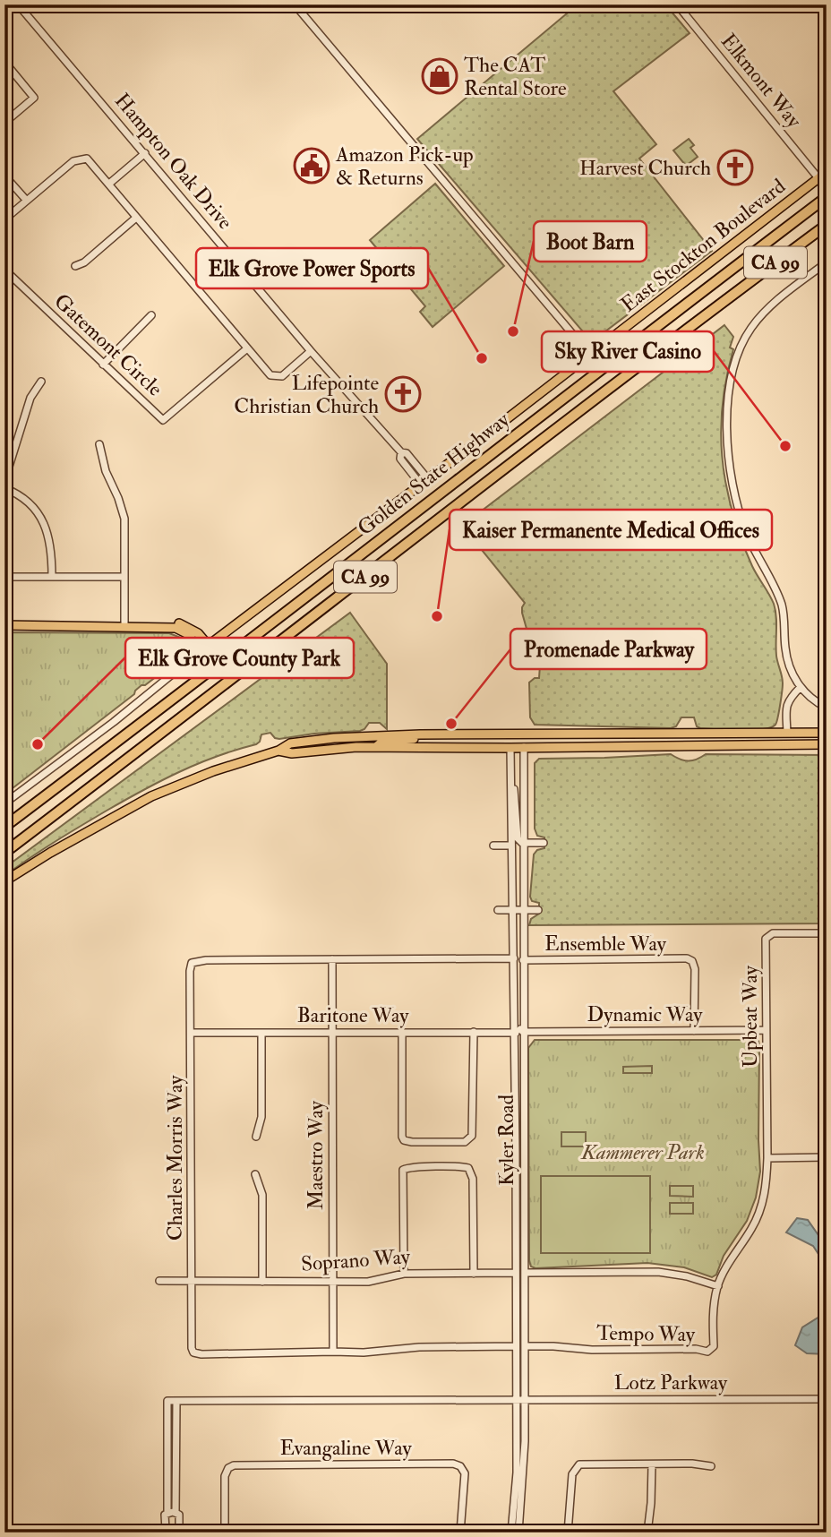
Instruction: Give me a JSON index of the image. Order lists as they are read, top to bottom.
{
  "streets": {
    "highway": ["CA 99", "Golden State Highway"],
    "main road": ["East Stockton Boulevard"],
    "street": [
      "Elkmont Way",
      "Hampton Oak Drive",
      "Gatemont Circle",
      "Ensemble Way",
      "Dynamic Way",
      "Baritone Way",
      "Upbeat Way",
      "Kyler Road",
      "Maestro Way",
      "Charles Morris Way",
      "Soprano Way",
      "Tempo Way",
      "Lotz Parkway",
      "Evangaline Way"
    ]
  },
  "crossings": [
    ["Elkmont Way", "East Stockton Boulevard"],
    ["Hampton Oak Drive", "East Stockton Boulevard"],
    ["Ensemble Way", "Dynamic Way"],
    ["Ensemble Way", "Kyler Road"],
    ["Dynamic Way", "Upbeat Way"],
    ["Dynamic Way", "Kyler Road"],
    ["Baritone Way", "Kyler Road"],
    ["Baritone Way", "Maestro Way"],
    ["Baritone Way", "Charles Morris Way"],
    ["Upbeat Way", "Tempo Way"],
    ["Kyler Road", "Charles Morris Way"],
    ["Kyler Road", "Soprano Way"],
    ["Kyler Road", "Tempo Way"],
    ["Kyler Road", "Lotz Parkway"],
    ["Maestro Way", "Charles Morris Way"],
    ["Maestro Way", "Soprano Way"],
    ["Charles Morris Way", "Soprano Way"]
  ],
  "parks": ["Kammerer Park"],
  "places": {
    "shop": ["The CAT Rental Store"],
    "public building": ["Amazon Pick-up & Returns"],
    "church": ["Harvest Church", "Lifepointe Christian Church"],
    "other": [
      "Boot Barn",
      "Elk Grove Power Sports",
      "Sky River Casino",
      "Kaiser Permanente Medical Offices",
      "Promenade Parkway",
      "Elk Grove County Park"
    ]
  }
}
